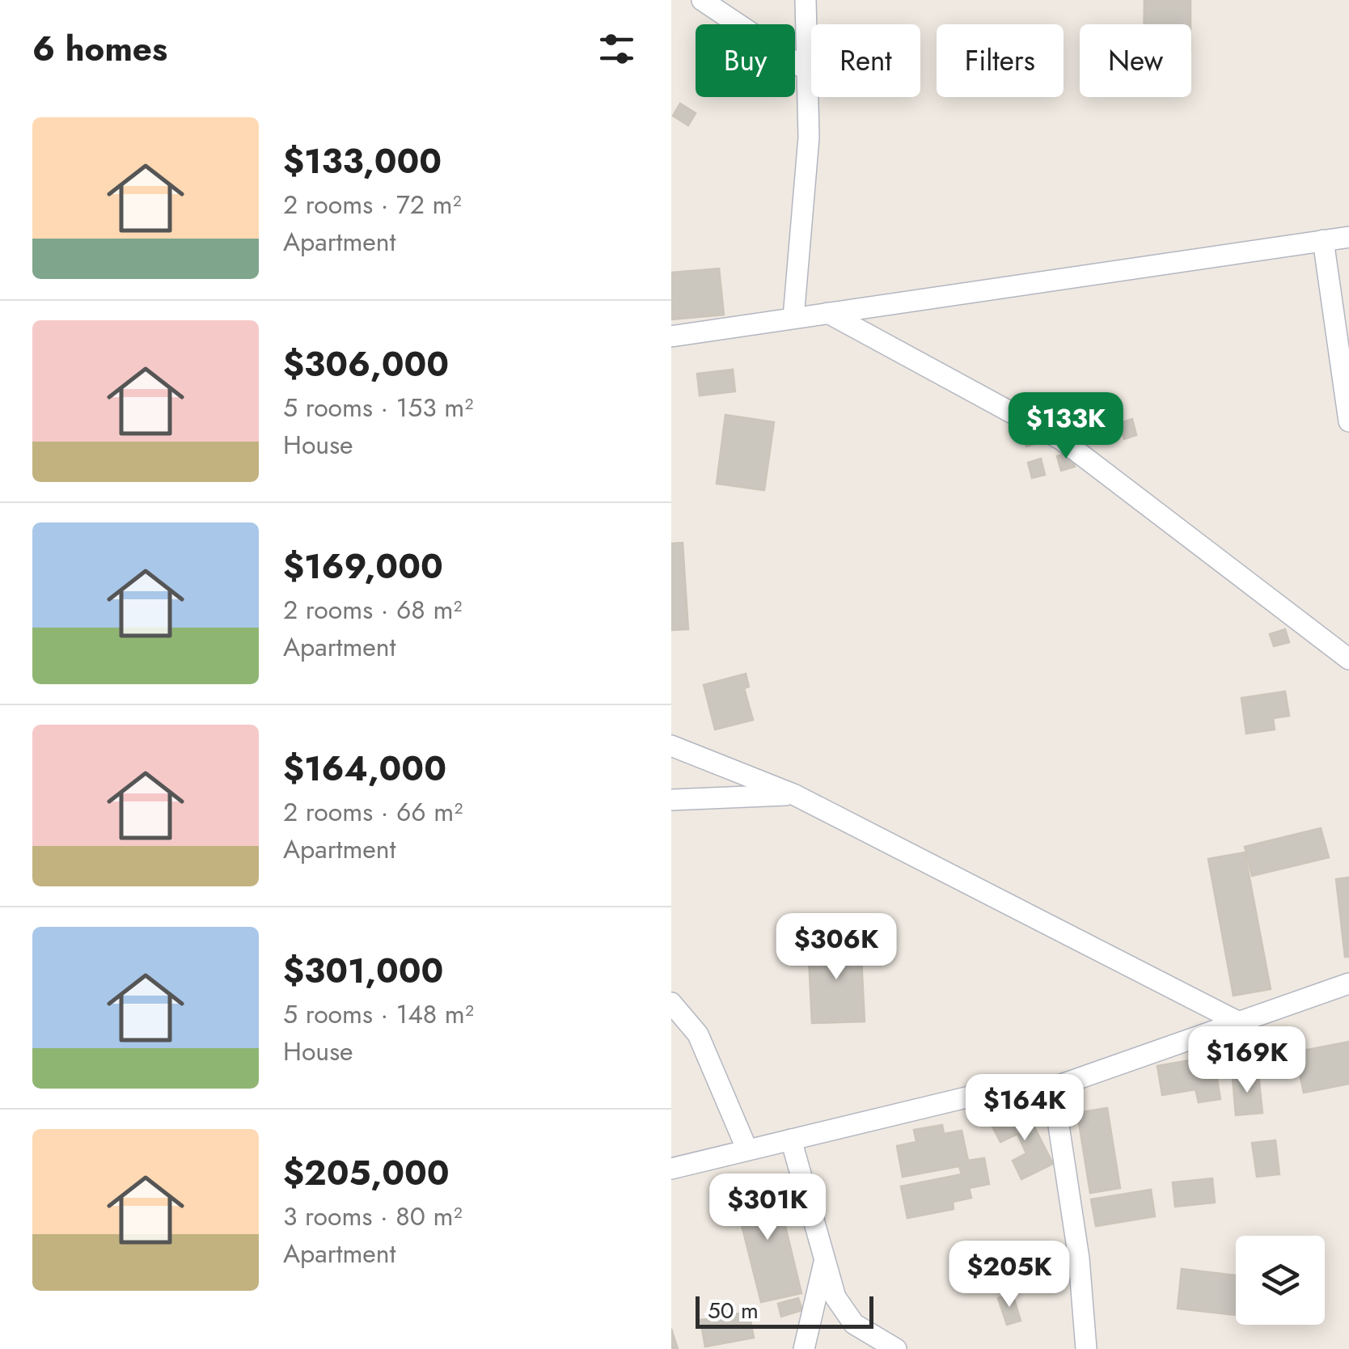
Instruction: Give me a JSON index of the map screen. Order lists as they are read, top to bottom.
{
  "scale_bar": "50 m",
  "page": {
    "heading": "6 homes",
    "chip": [
      "Buy",
      "Rent",
      "Filters",
      "New"
    ],
    "list": [
      {
        "name": "$133,000",
        "note": "2 rooms · 72 m² · Apartment"
      },
      {
        "name": "$306,000",
        "note": "5 rooms · 153 m² · House"
      },
      {
        "name": "$169,000",
        "note": "2 rooms · 68 m² · Apartment"
      },
      {
        "name": "$164,000",
        "note": "2 rooms · 66 m² · Apartment"
      },
      {
        "name": "$301,000",
        "note": "5 rooms · 148 m² · House"
      },
      {
        "name": "$205,000",
        "note": "3 rooms · 80 m² · Apartment"
      }
    ],
    "price": [
      "$133K",
      "$306K",
      "$169K",
      "$164K",
      "$301K",
      "$205K"
    ],
    "scale": "50 m"
  }
}
